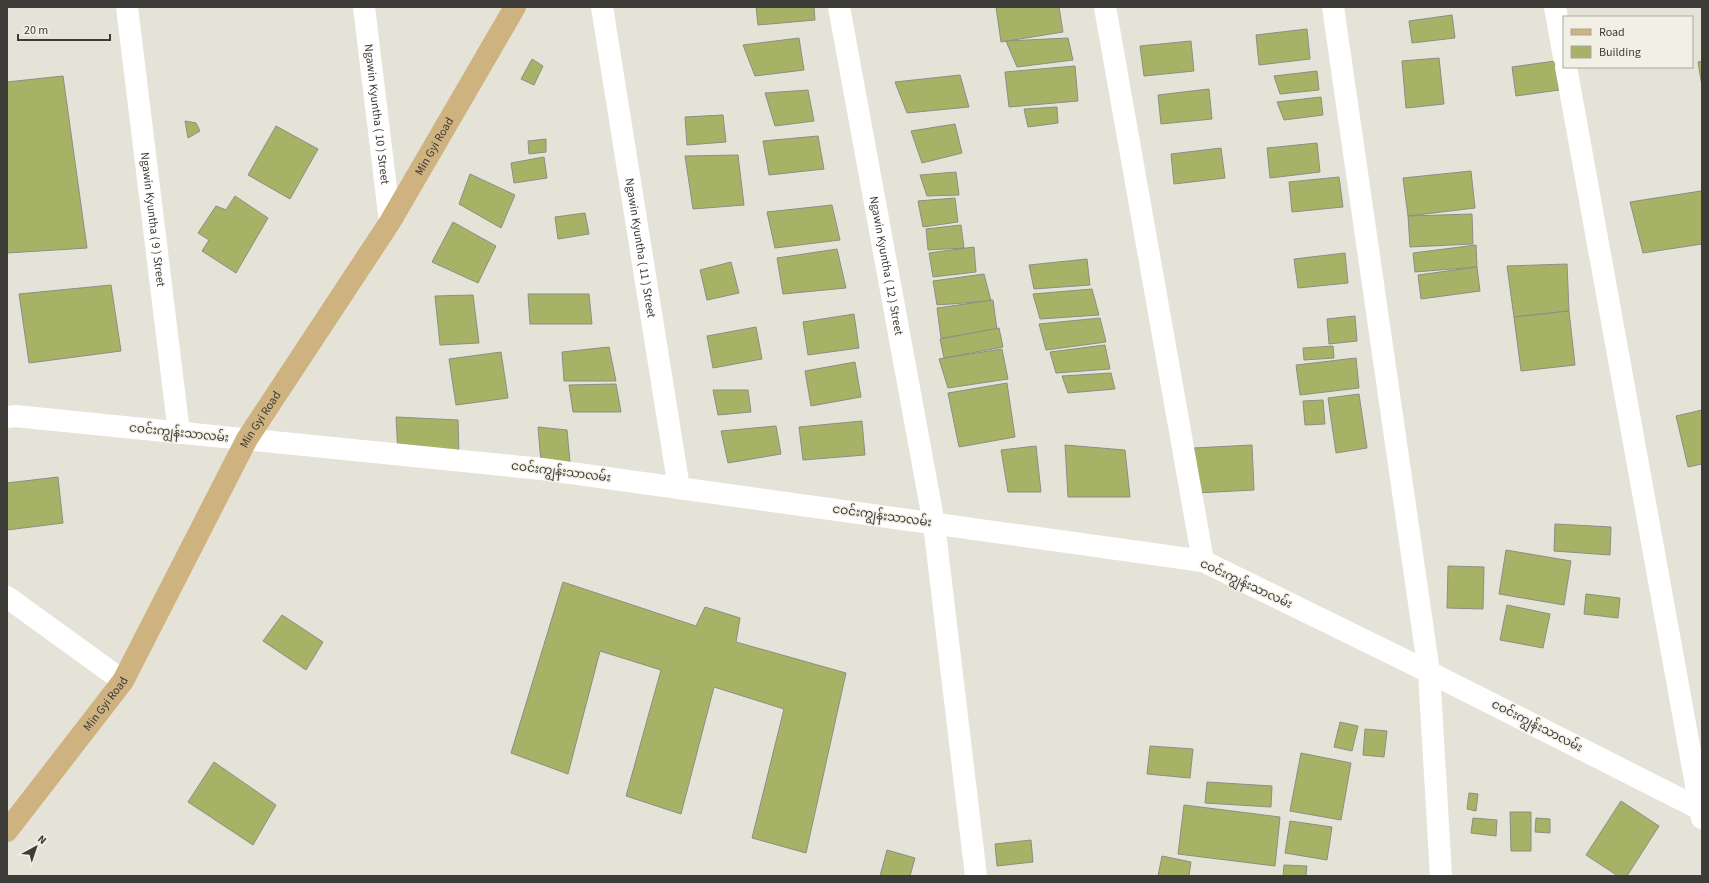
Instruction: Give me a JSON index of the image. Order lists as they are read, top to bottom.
{
  "streets": {
    "main road": ["Min Gyi Road"],
    "street": [
      "Ngawin Kyuntha ( 10 ) Street",
      "Ngawin Kyuntha ( 9 ) Street",
      "Ngawin Kyuntha ( 11 ) Street",
      "Ngawin Kyuntha ( 12 ) Street",
      "ငဝင်းကျွန်းသာလမ်း"
    ]
  },
  "crossings": [
    ["Ngawin Kyuntha ( 10 ) Street", "Min Gyi Road"],
    ["Min Gyi Road", "ငဝင်းကျွန်းသာလမ်း"],
    ["Ngawin Kyuntha ( 9 ) Street", "ငဝင်းကျွန်းသာလမ်း"],
    ["Ngawin Kyuntha ( 11 ) Street", "ငဝင်းကျွန်းသာလမ်း"],
    ["Ngawin Kyuntha ( 12 ) Street", "ငဝင်းကျွန်းသာလမ်း"]
  ],
  "legend": ["Road", "Building"],
  "scale_bar": "20 m",
  "north": "top right"
}
